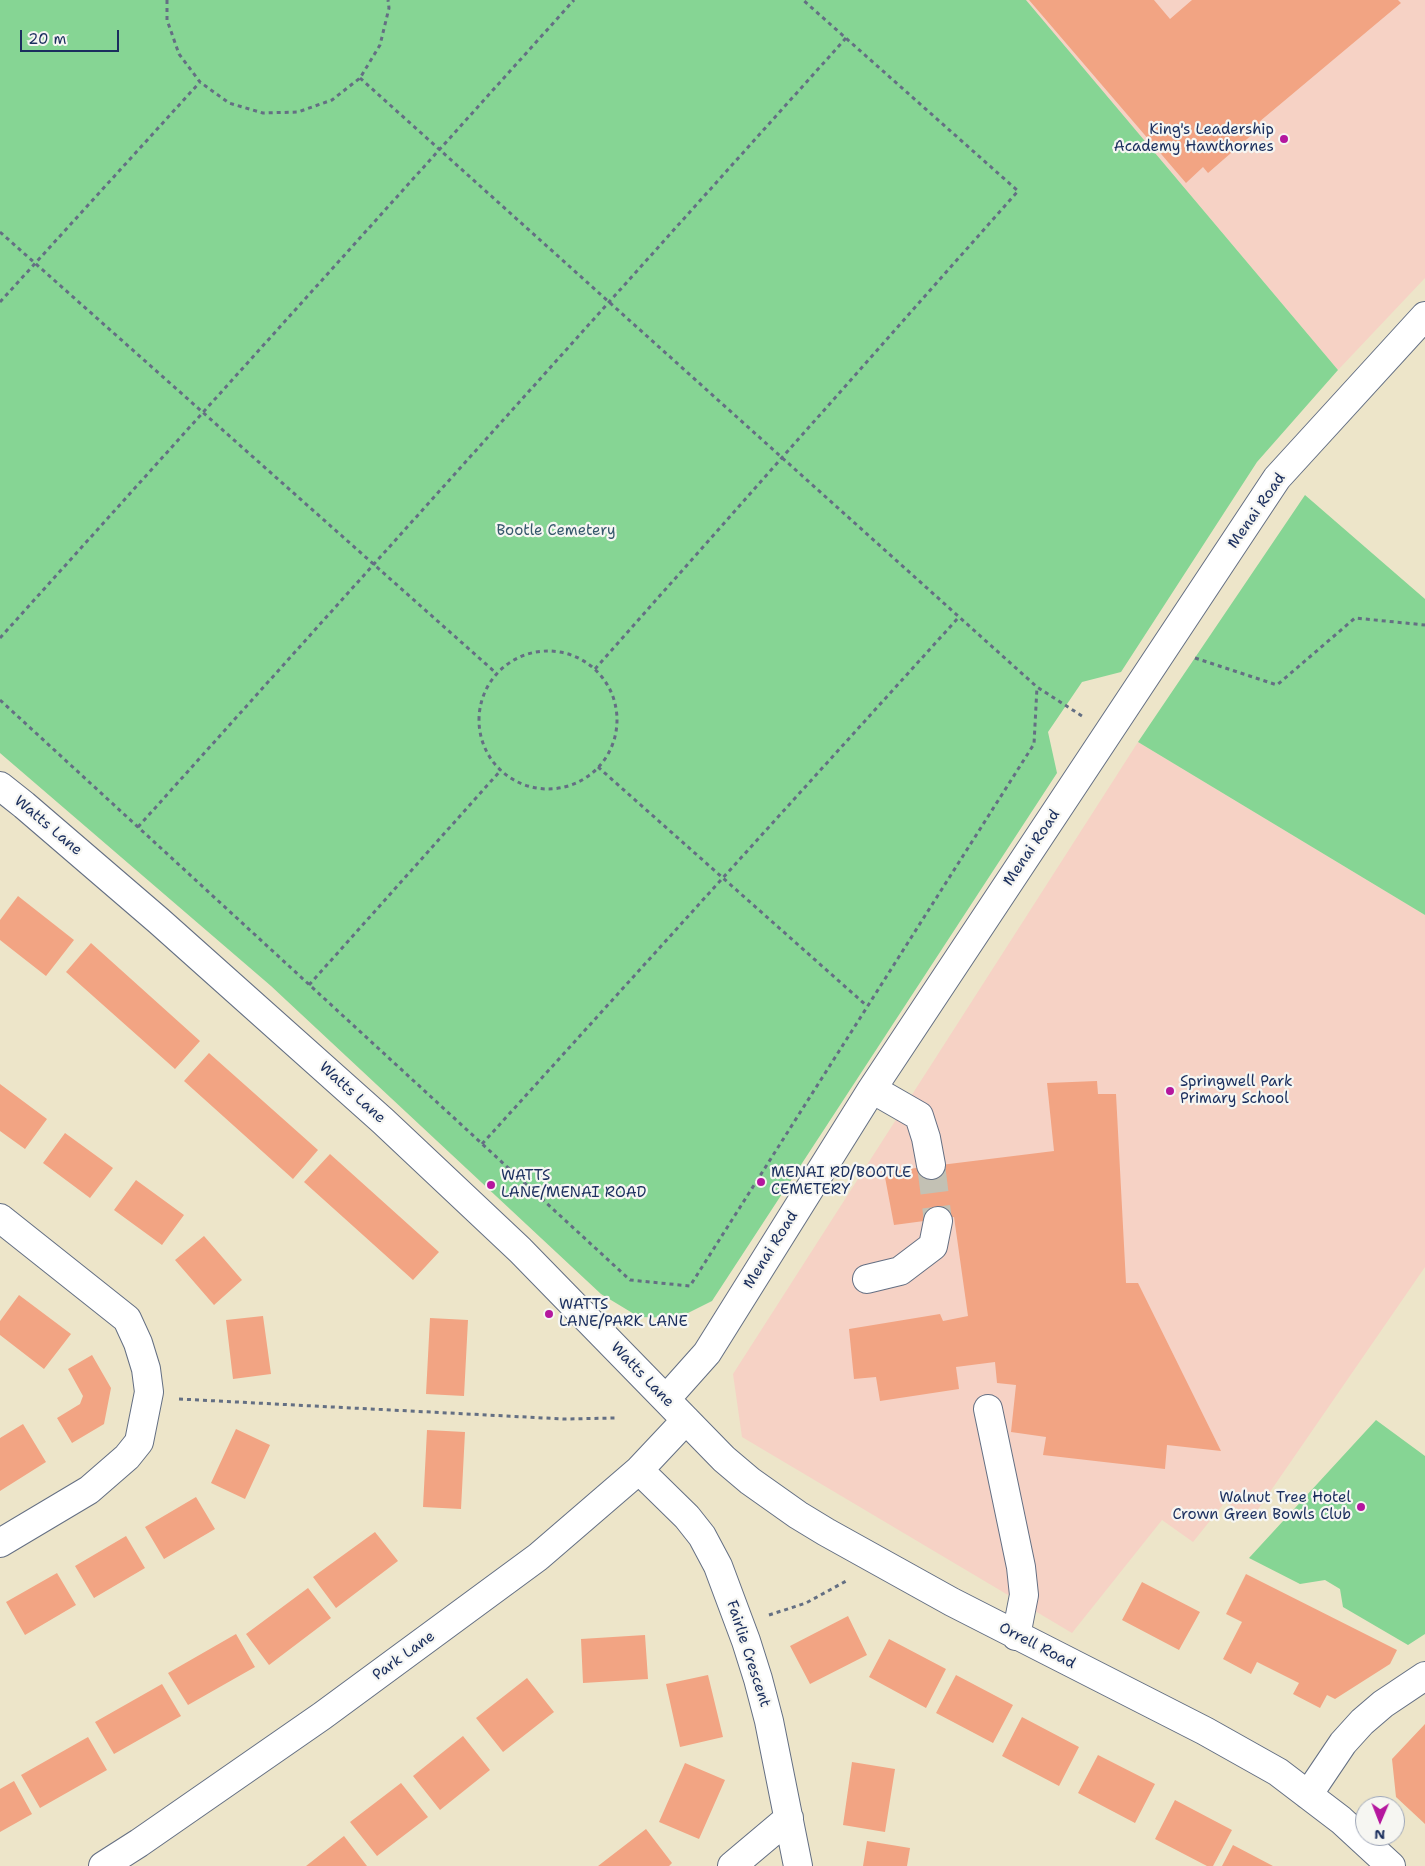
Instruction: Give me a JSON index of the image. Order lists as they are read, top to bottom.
{
  "streets": {
    "street": [
      "Menai Road",
      "Watts Lane",
      "Orrell Road",
      "Fairlie Crescent",
      "Park Lane"
    ]
  },
  "crossings": [
    ["Menai Road", "Watts Lane"],
    ["Watts Lane", "Orrell Road"],
    ["Watts Lane", "Park Lane"],
    ["Orrell Road", "Park Lane"],
    ["Fairlie Crescent", "Park Lane"]
  ],
  "parks": ["Bootle Cemetery"],
  "places": [
    "King's Leadership Academy Hawthornes",
    "Springwell Park Primary School",
    "MENAI RD/BOOTLE CEMETERY",
    "WATTS LANE/MENAI ROAD",
    "WATTS LANE/PARK LANE",
    "Walnut Tree Hotel Crown Green Bowls Club"
  ],
  "scale_bar": "20 m",
  "north": "bottom"
}
